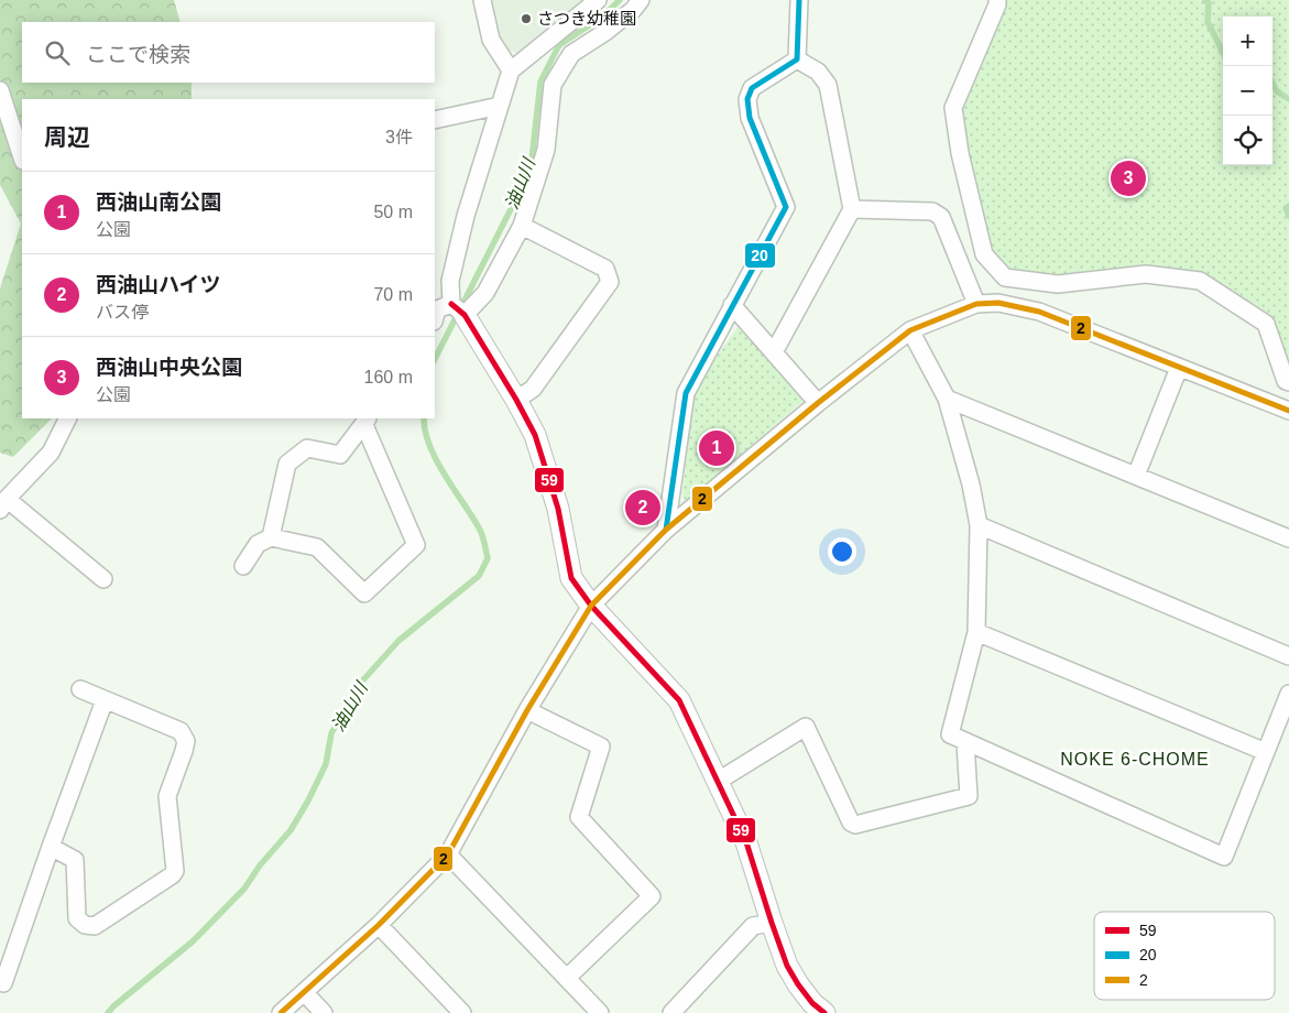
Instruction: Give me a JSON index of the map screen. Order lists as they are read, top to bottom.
{
  "districts": ["NOKE 6-CHOME"],
  "water": ["油山川"],
  "places": ["さつき幼稚園"],
  "lines": ["transit line 20", "transit line 2", "transit line 59"],
  "legend": ["59", "20", "2"],
  "page": {
    "map_buttons": ["+", "−"],
    "search": "ここで検索",
    "heading": ["周辺", "3件"],
    "pins": ["3", "1", "2"],
    "list": [
      {
        "mark": "1",
        "name": "西油山南公園",
        "note": "公園",
        "value": "50 m"
      },
      {
        "mark": "2",
        "name": "西油山ハイツ",
        "note": "バス停",
        "value": "70 m"
      },
      {
        "mark": "3",
        "name": "西油山中央公園",
        "note": "公園",
        "value": "160 m"
      }
    ]
  }
}
